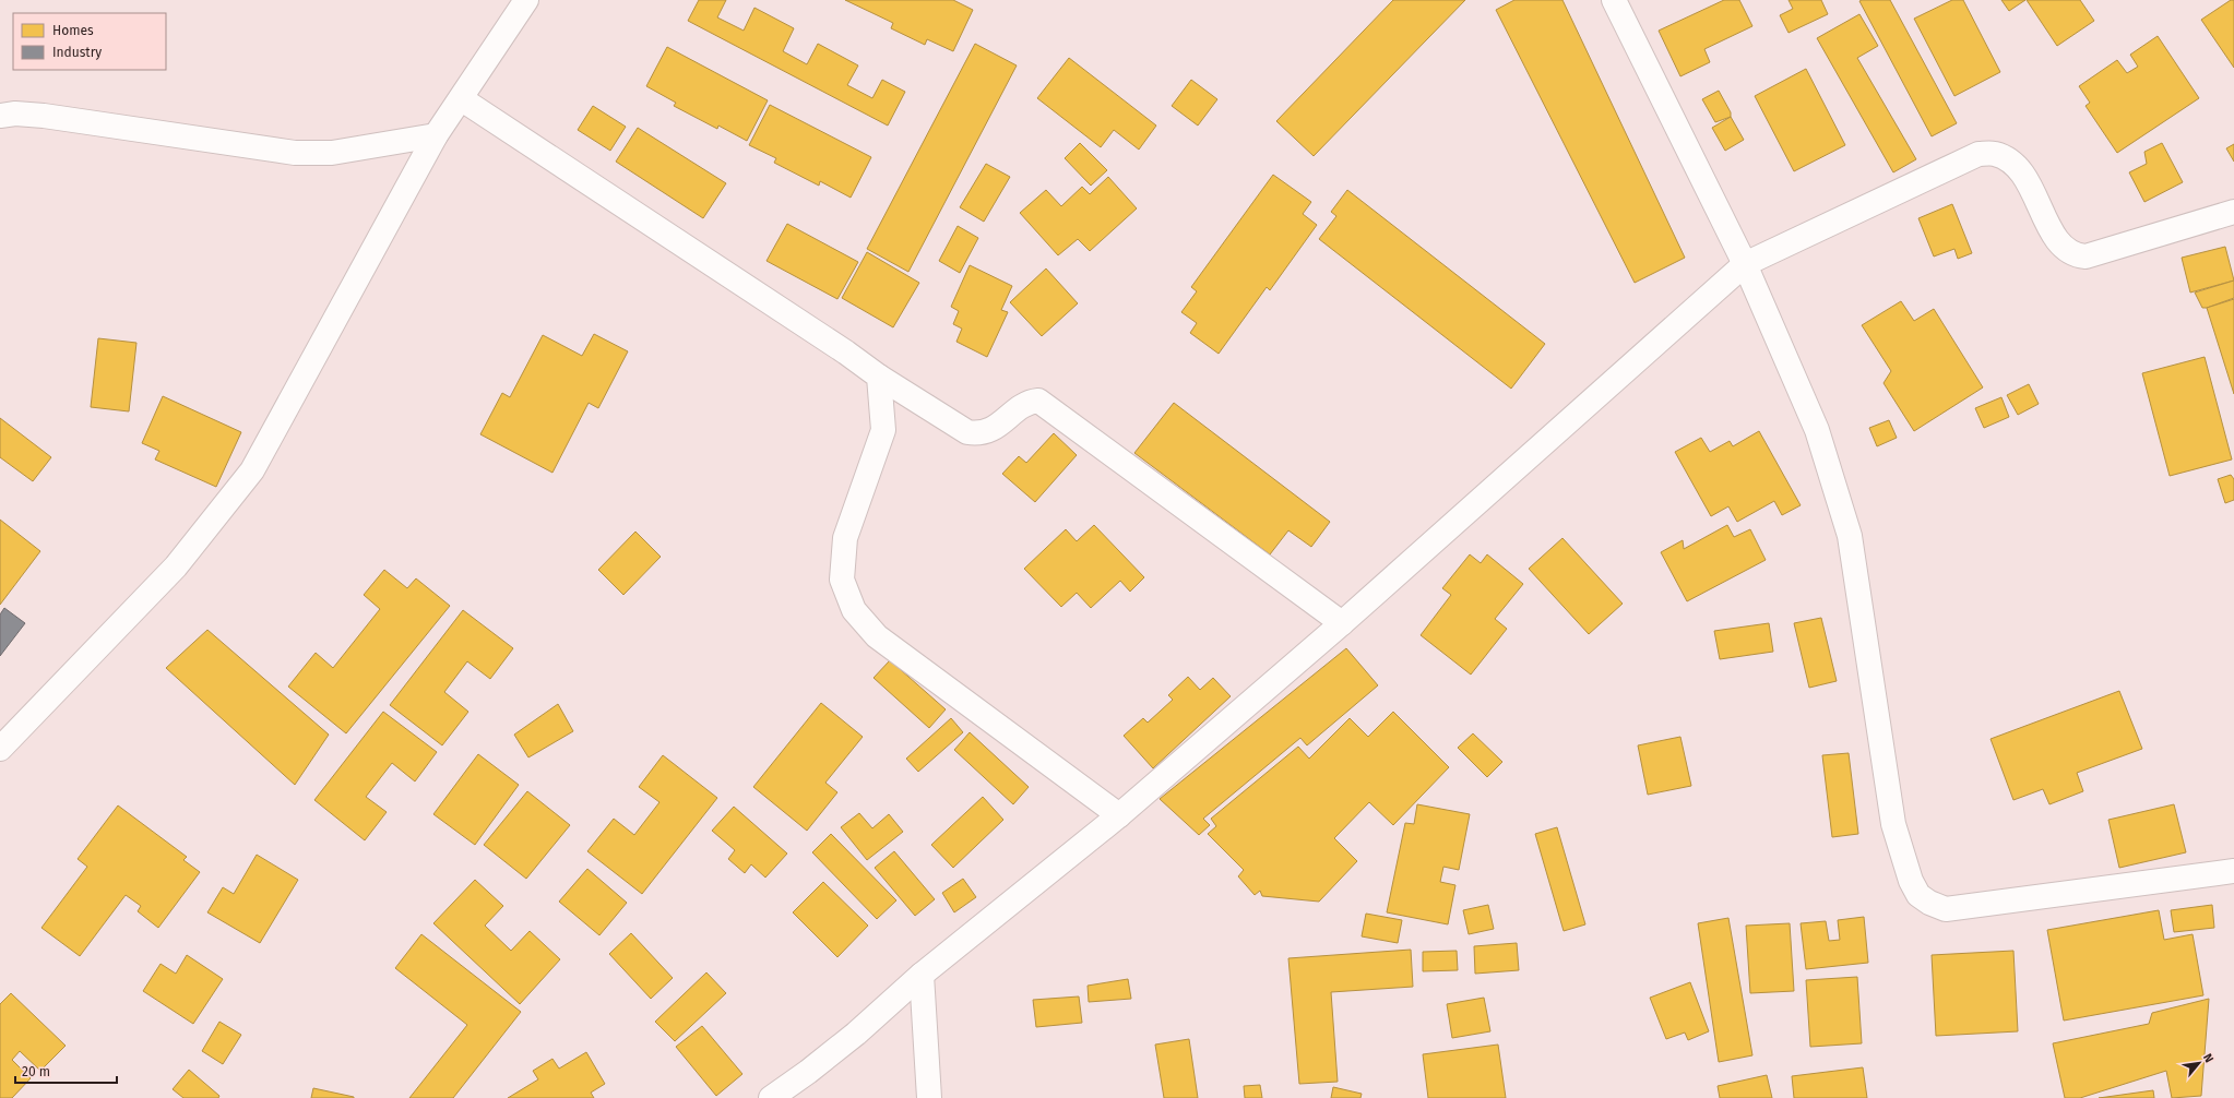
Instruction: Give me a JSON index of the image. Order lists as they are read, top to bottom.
{
  "legend": ["Homes", "Industry"],
  "scale_bar": "20 m",
  "north": "top right"
}
